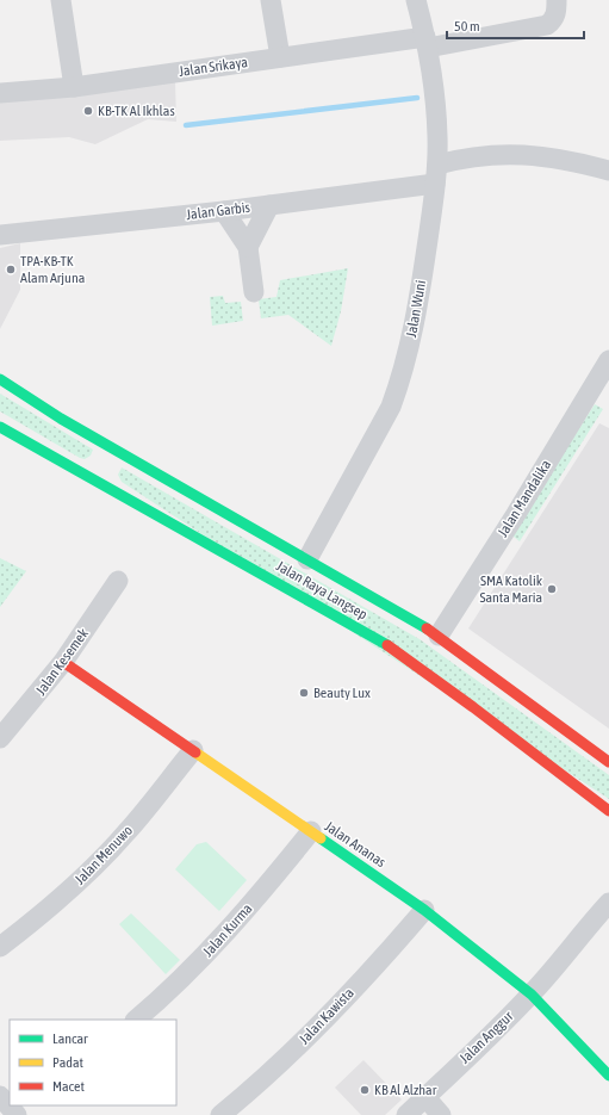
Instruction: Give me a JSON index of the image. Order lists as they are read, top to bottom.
{
  "streets": {
    "main road": ["Jalan Raya Langsep", "Jalan Ananas"],
    "street": [
      "Jalan Srikaya",
      "Jalan Garbis",
      "Jalan Wuni",
      "Jalan Mandalika",
      "Jalan Kesemek",
      "Jalan Menuwo",
      "Jalan Kurma",
      "Jalan Kawista",
      "Jalan Anggur"
    ]
  },
  "crossings": [
    ["Jalan Srikaya", "Jalan Wuni"],
    ["Jalan Garbis", "Jalan Wuni"],
    ["Jalan Wuni", "Jalan Raya Langsep"],
    ["Jalan Mandalika", "Jalan Raya Langsep"],
    ["Jalan Kesemek", "Jalan Ananas"],
    ["Jalan Ananas", "Jalan Menuwo"],
    ["Jalan Ananas", "Jalan Kurma"],
    ["Jalan Ananas", "Jalan Kawista"],
    ["Jalan Ananas", "Jalan Anggur"]
  ],
  "places": [
    "KB-TK Al Ikhlas",
    "TPA-KB-TK Alam Arjuna",
    "SMA Katolik Santa Maria",
    "Beauty Lux",
    "KB Al Alzhar"
  ],
  "legend": ["Lancar", "Padat", "Macet"],
  "scale_bar": "50 m"
}
